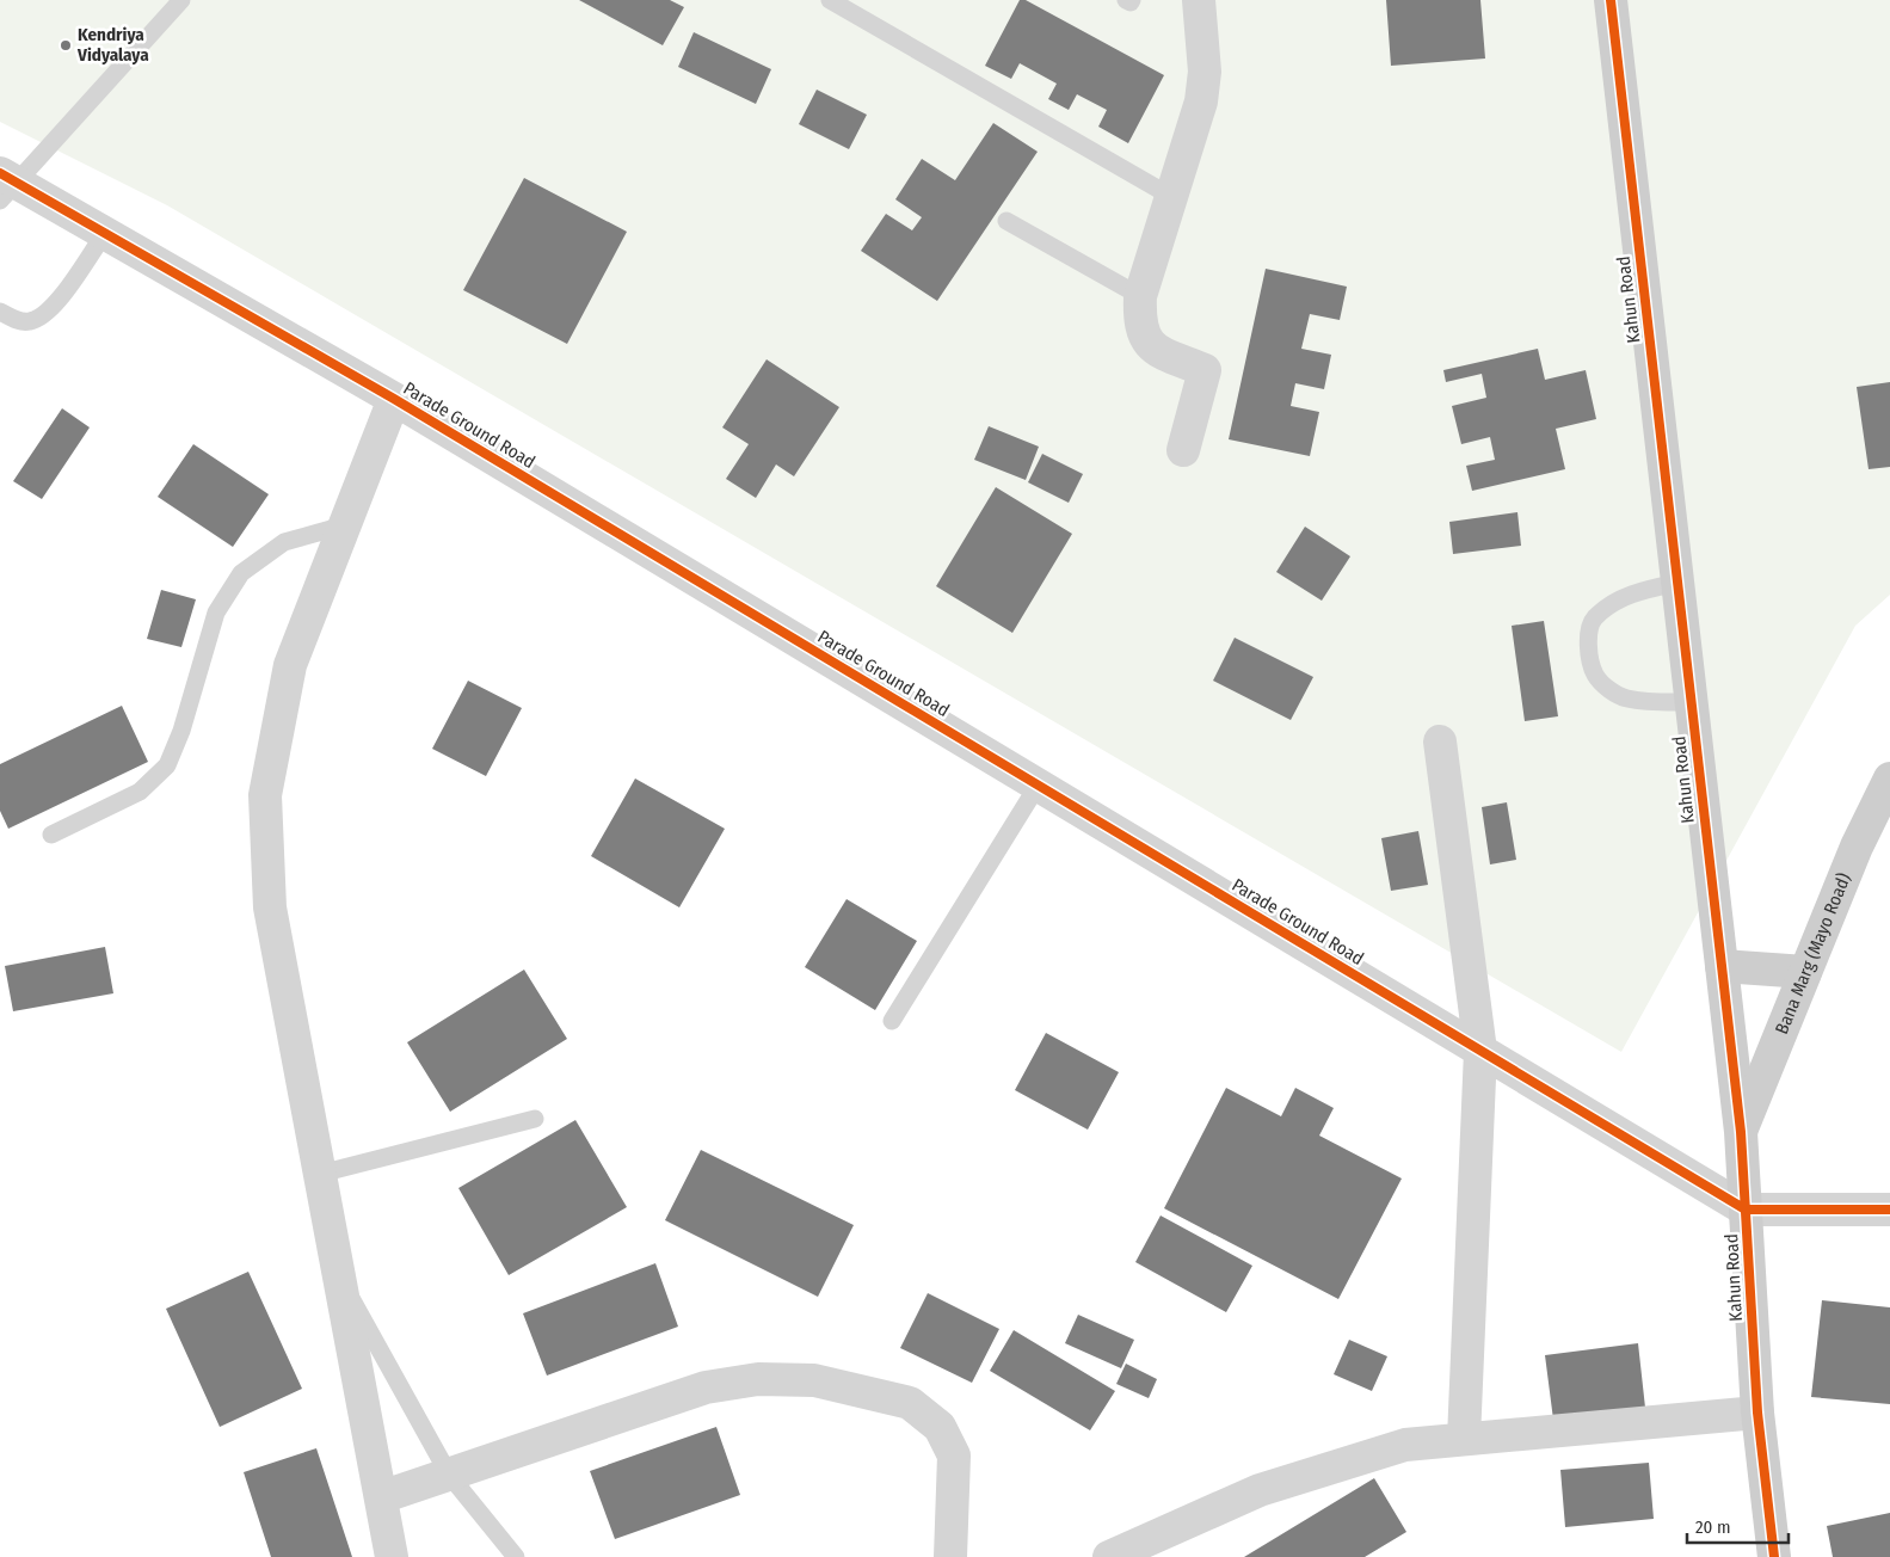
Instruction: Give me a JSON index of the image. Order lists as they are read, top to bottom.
{
  "streets": {
    "street": ["Kahun Road", "Parade Ground Road", "Bana Marg (Mayo Road)"]
  },
  "crossings": [
    ["Kahun Road", "Parade Ground Road"],
    ["Kahun Road", "Bana Marg (Mayo Road)"]
  ],
  "places": ["Kendriya Vidyalaya"],
  "scale_bar": "20 m"
}
